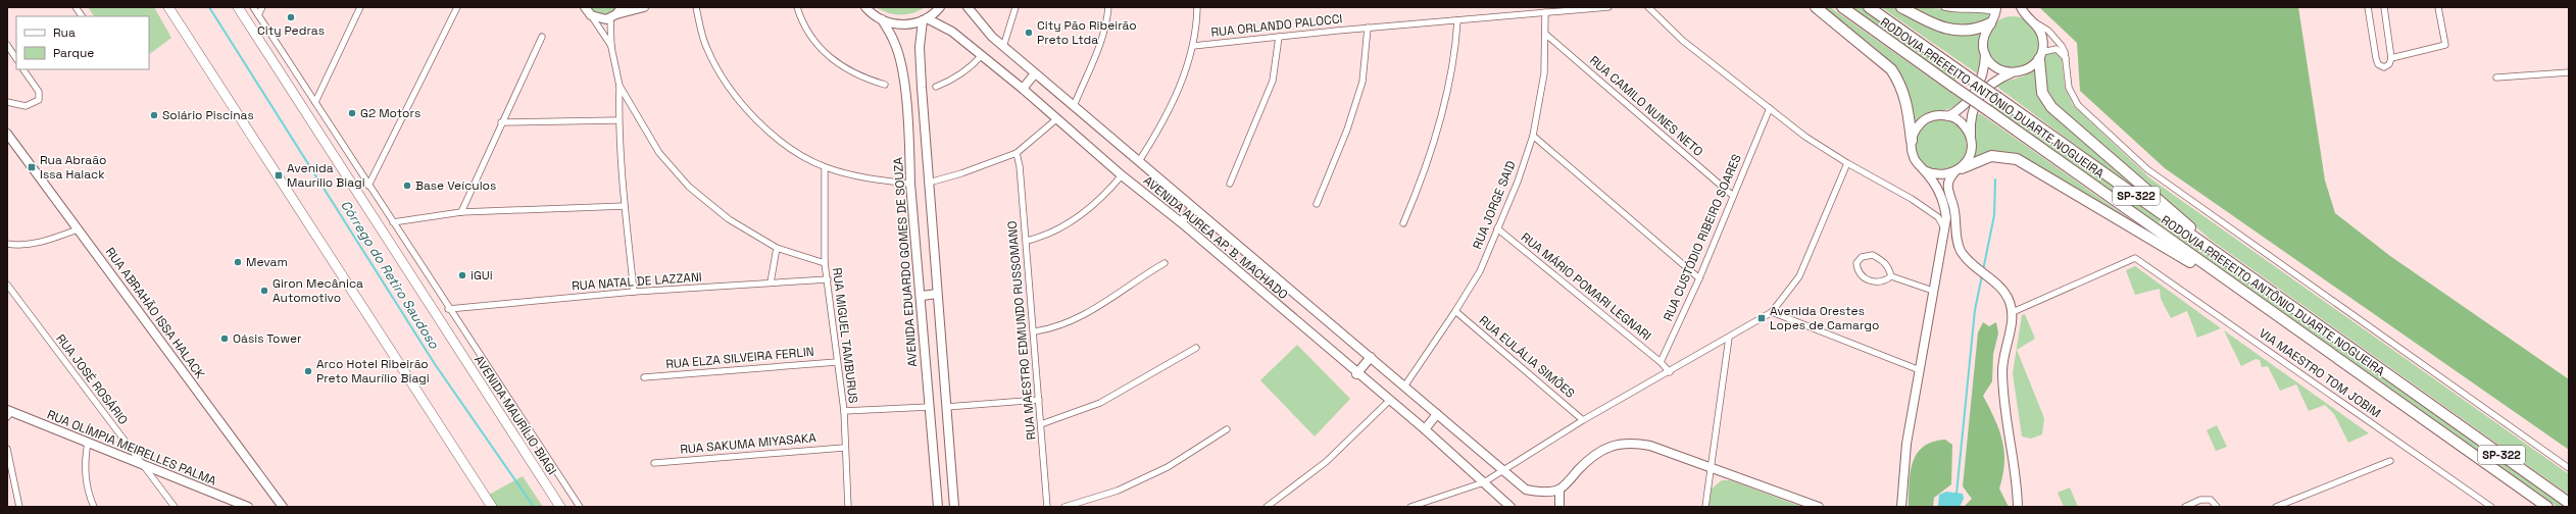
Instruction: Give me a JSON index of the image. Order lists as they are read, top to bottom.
{
  "streets": {
    "highway": ["RODOVIA PREFEITO ANTÔNIO DUARTE NOGUEIRA", "SP-322"],
    "main road": ["AVENIDA MAURÍLIO BIAGI"],
    "street": [
      "RUA ORLANDO PALOCCI",
      "RUA CAMILO NUNES NETO",
      "RUA JORGE SAID",
      "AVENIDA AUREA AP. B. MACHADO",
      "RUA CUSTÓDIO RIBEIRO SOARES",
      "AVENIDA EDUARDO GOMES DE SOUZA",
      "RUA NATAL DE LAZZANI",
      "RUA MÁRIO POMARI LEGNARI",
      "RUA ABRAHÃO ISSA HALACK",
      "RUA MAESTRO EDMUNDO RUSSOMANO",
      "RUA MIGUEL TAMBURUS",
      "RUA EULÁLIA SIMÕES",
      "RUA ELZA SILVEIRA FERLIN",
      "VIA MAESTRO TOM JOBIM",
      "RUA JOSÉ ROSÁRIO",
      "RUA SAKUMA MIYASAKA",
      "RUA OLÍMPIA MEIRELLES PALMA"
    ]
  },
  "crossings": [
    ["RUA ORLANDO PALOCCI", "RUA JORGE SAID"],
    ["RUA CAMILO NUNES NETO", "RUA JORGE SAID"],
    ["RUA CAMILO NUNES NETO", "RUA CUSTÓDIO RIBEIRO SOARES"],
    ["RUA JORGE SAID", "AVENIDA AUREA AP. B. MACHADO"],
    ["RUA JORGE SAID", "RUA MÁRIO POMARI LEGNARI"],
    ["RUA JORGE SAID", "RUA EULÁLIA SIMÕES"],
    ["RUA CUSTÓDIO RIBEIRO SOARES", "RUA MÁRIO POMARI LEGNARI"],
    ["RUA NATAL DE LAZZANI", "RUA MIGUEL TAMBURUS"],
    ["RUA MIGUEL TAMBURUS", "RUA ELZA SILVEIRA FERLIN"],
    ["RUA MIGUEL TAMBURUS", "RUA SAKUMA MIYASAKA"],
    ["RUA JOSÉ ROSÁRIO", "RUA OLÍMPIA MEIRELLES PALMA"]
  ],
  "water": ["Córrego do Retiro Saudoso"],
  "places": {
    "other": [
      "City Pedras",
      "City Pão Ribeirão Preto Ltda",
      "G2 Motors",
      "Solário Piscinas",
      "Base Veículos",
      "Mevam",
      "iGUi",
      "Giron Mecânica Automotivo",
      "Oásis Tower",
      "Arco Hotel Ribeirão Preto Maurílio Biagi"
    ],
    "transit": ["Rua Abraão Issa Halack", "Avenida Maurílio Biagi", "Avenida Orestes Lopes de Camargo"]
  },
  "legend": ["Rua", "Parque"]
}
